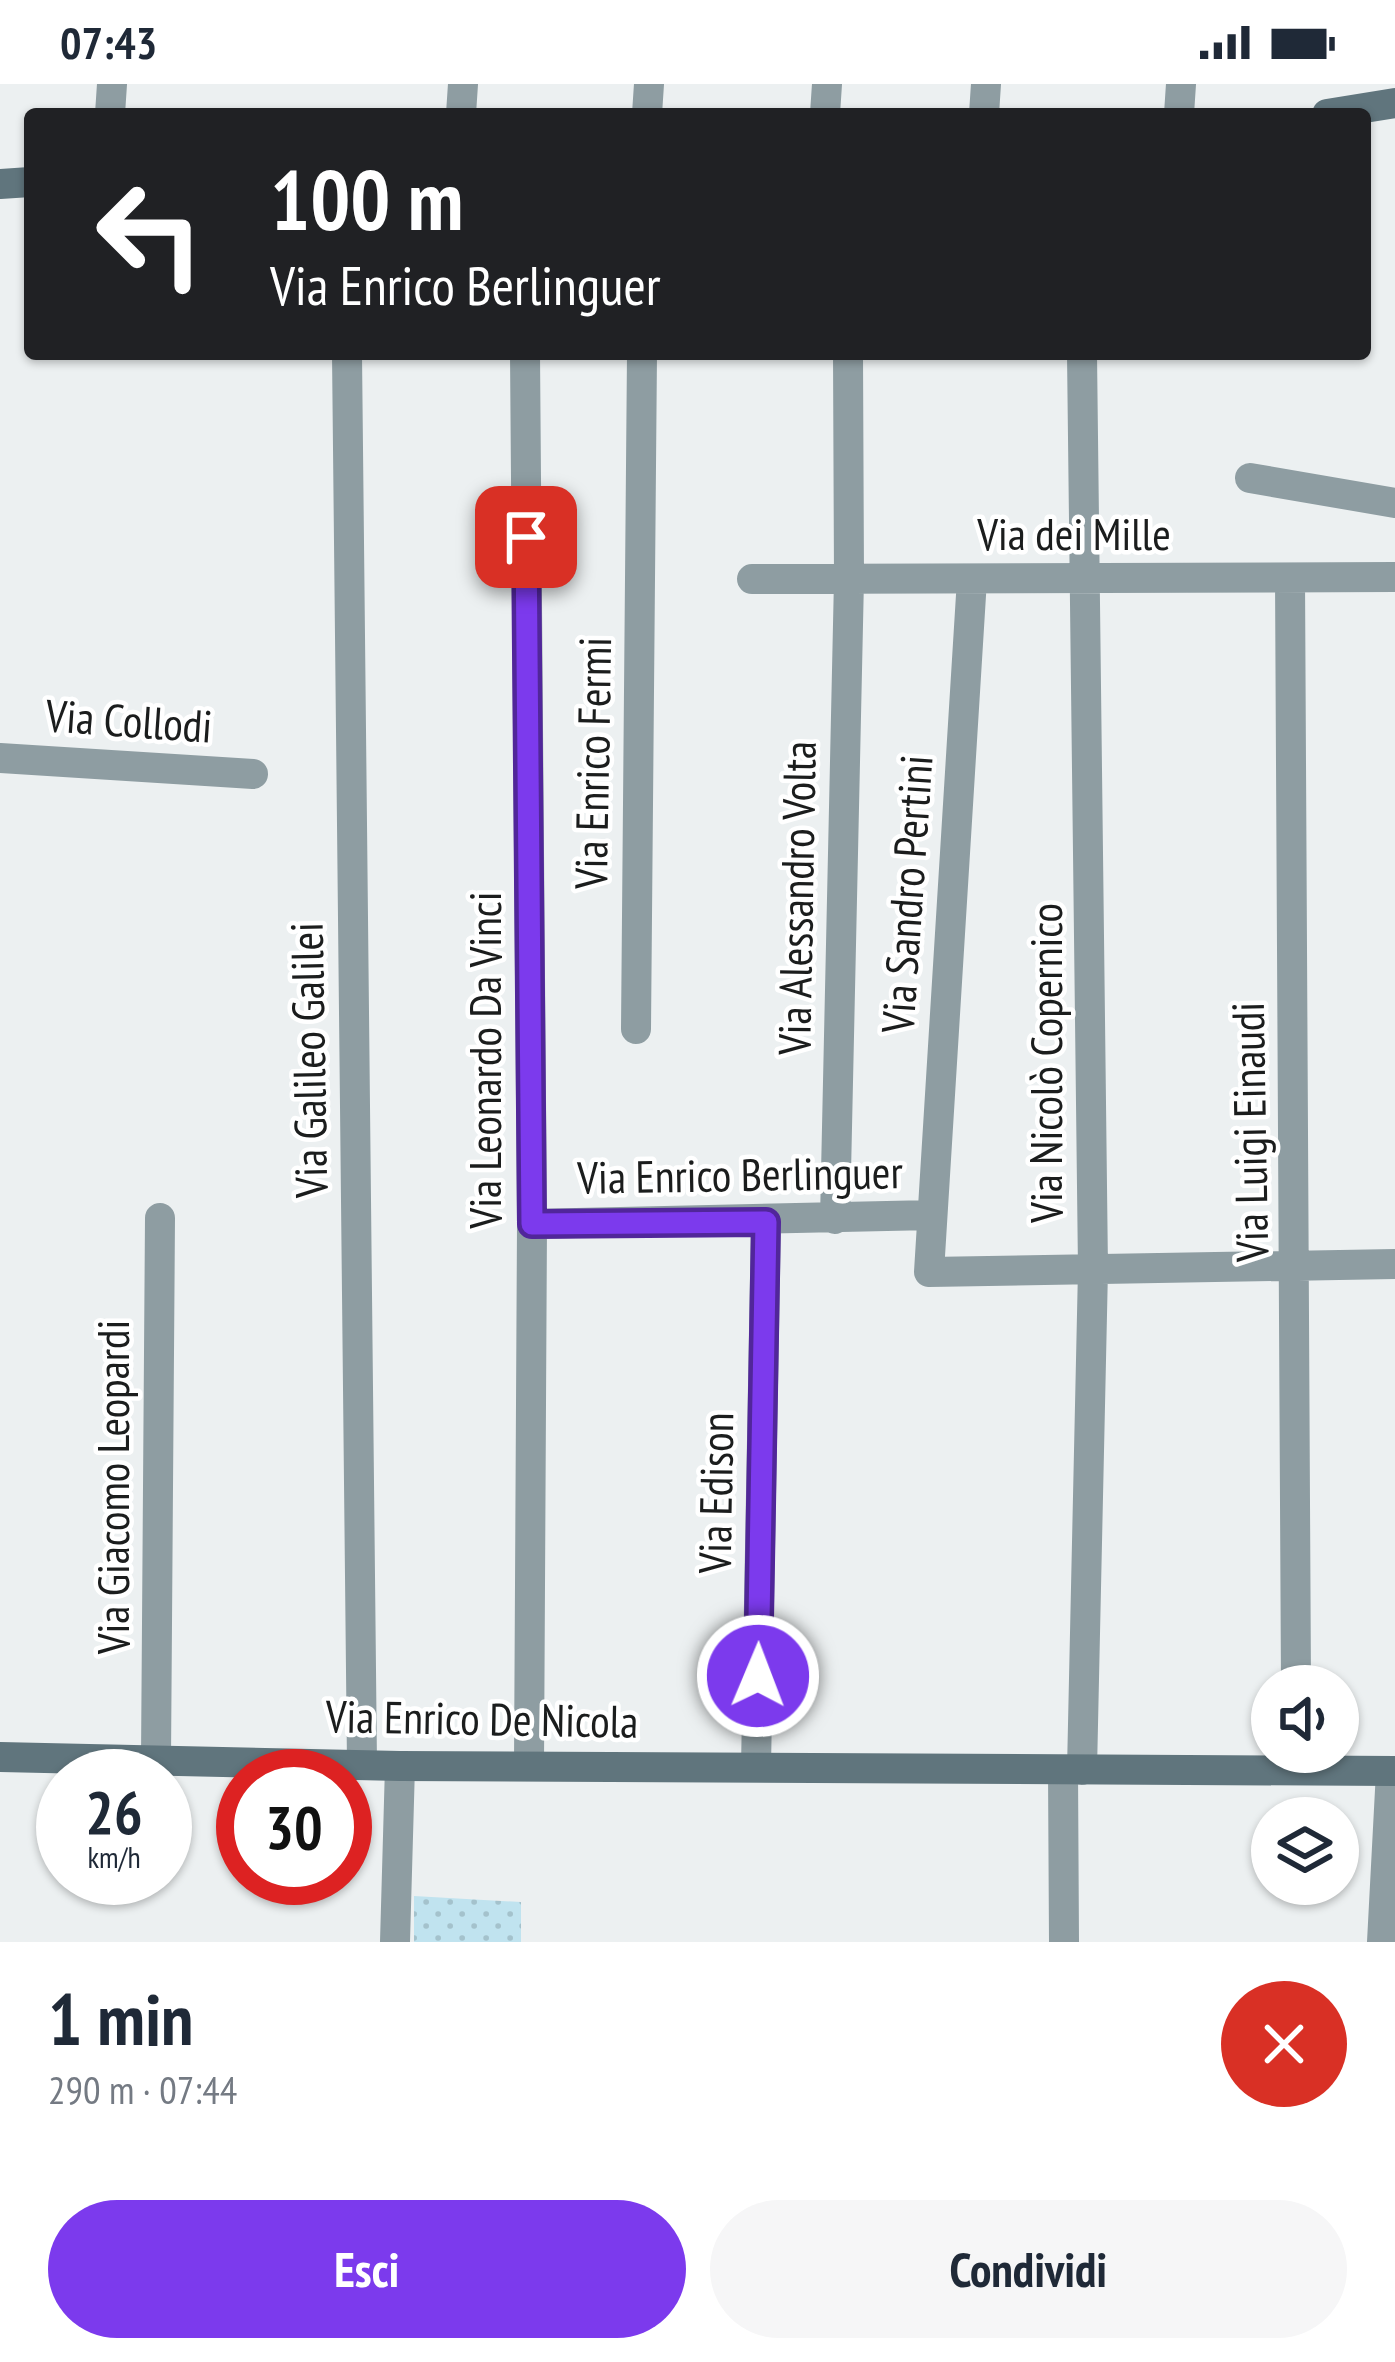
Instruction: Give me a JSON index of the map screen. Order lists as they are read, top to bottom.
{
  "streets": {
    "street": [
      "Via dei Mille",
      "Via Collodi",
      "Via Enrico Fermi",
      "Via Sandro Pertini",
      "Via Alessandro Volta",
      "Via Galileo Galilei",
      "Via Leonardo Da Vinci",
      "Via Nicolò Copernico",
      "Via Luigi Einaudi",
      "Via Enrico Berlinguer",
      "Via Giacomo Leopardi",
      "Via Edison",
      "Via Enrico De Nicola"
    ]
  },
  "crossings": [
    ["Via dei Mille", "Via Sandro Pertini"],
    ["Via dei Mille", "Via Alessandro Volta"],
    ["Via dei Mille", "Via Nicolò Copernico"],
    ["Via dei Mille", "Via Luigi Einaudi"],
    ["Via Sandro Pertini", "Via Enrico Berlinguer"],
    ["Via Alessandro Volta", "Via Enrico Berlinguer"],
    ["Via Leonardo Da Vinci", "Via Enrico Berlinguer"],
    ["Via Leonardo Da Vinci", "Via Enrico De Nicola"],
    ["Via Nicolò Copernico", "Via Enrico Berlinguer"],
    ["Via Nicolò Copernico", "Via Enrico De Nicola"],
    ["Via Luigi Einaudi", "Via Enrico Berlinguer"],
    ["Via Enrico Berlinguer", "Via Edison"],
    ["Via Edison", "Via Enrico De Nicola"]
  ],
  "page": {
    "status": "07:43",
    "turn": ["100 m", "Via Enrico Berlinguer"],
    "speed": "26 km/h",
    "limit": "30",
    "heading": ["1 min", "290 m · 07:44"],
    "buttons": ["Esci", "Condividi"]
  }
}
